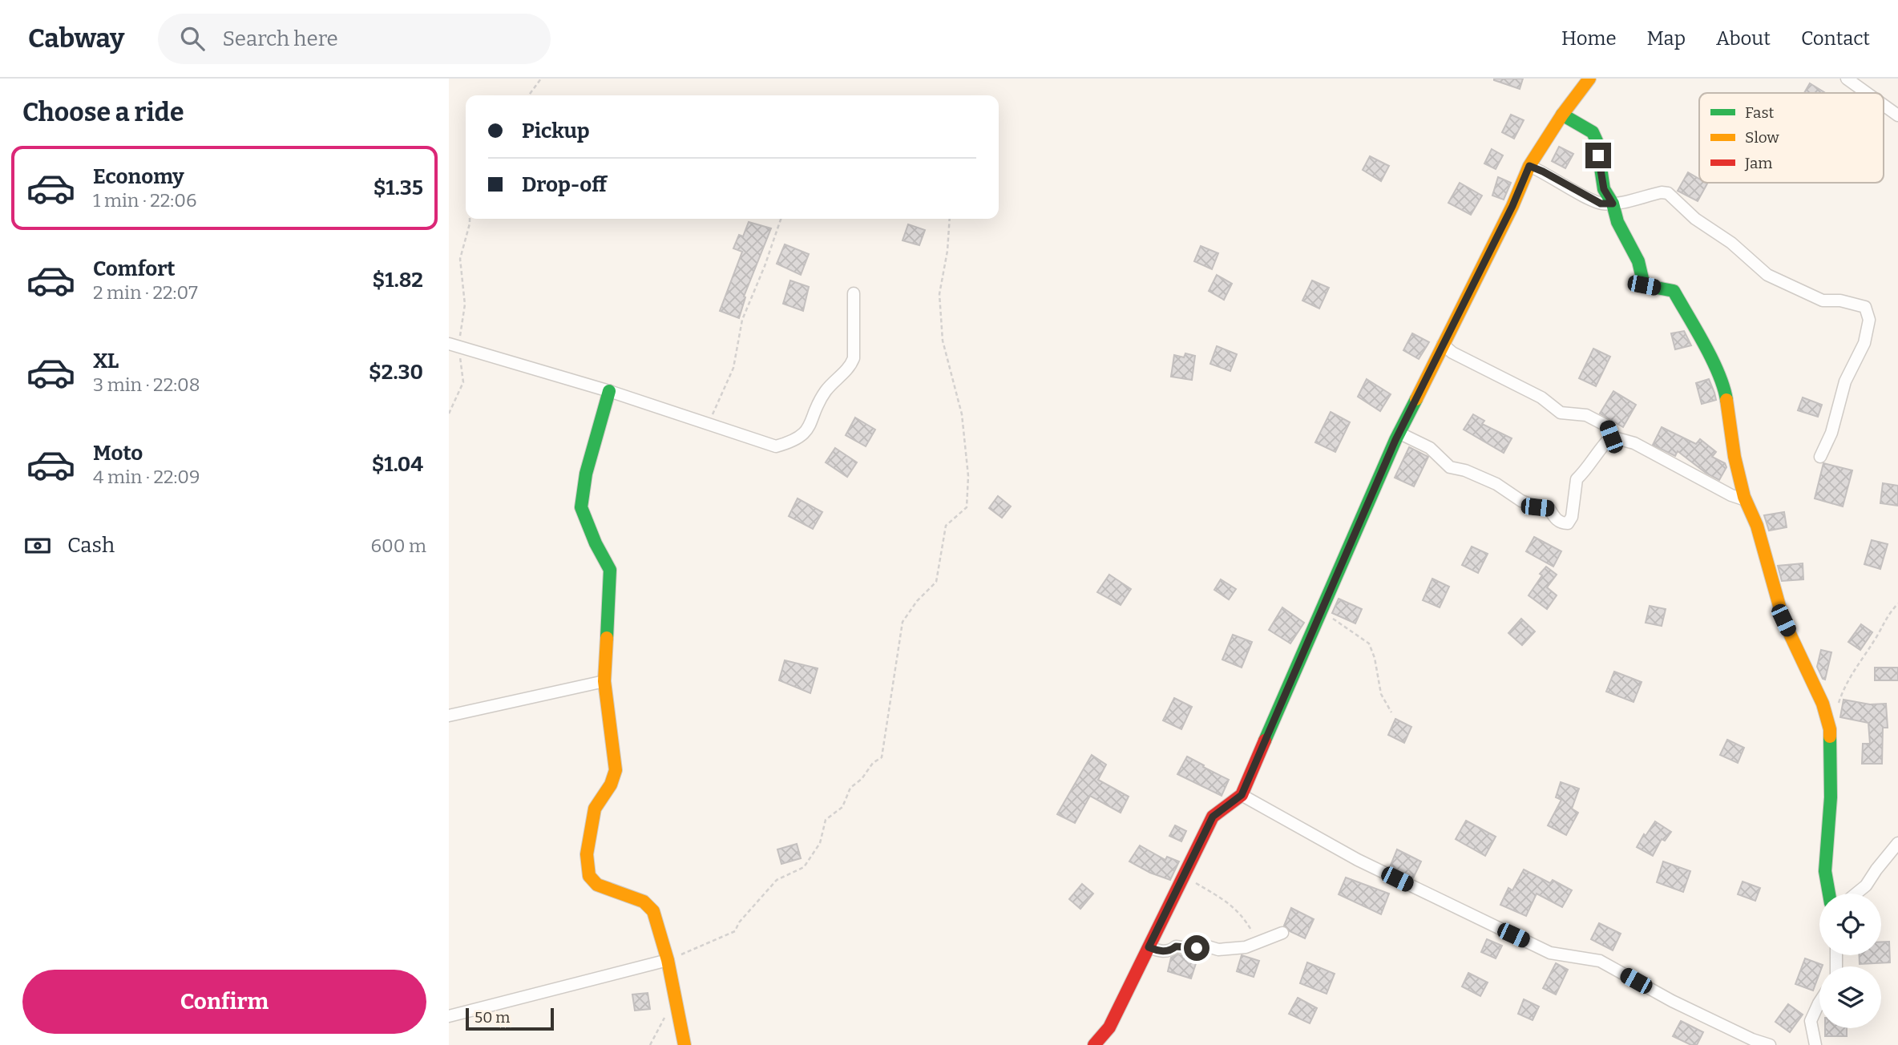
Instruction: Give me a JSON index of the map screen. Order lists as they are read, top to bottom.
{
  "legend": ["Fast", "Slow", "Jam"],
  "scale_bar": "50 m",
  "page": {
    "header": "Cabway",
    "search": "Search here",
    "nav": [
      "Home",
      "Map",
      "About",
      "Contact"
    ],
    "heading": "Choose a ride",
    "banner": ["Pickup", "Drop-off"],
    "list": [
      {
        "name": "Economy",
        "note": "1 min · 22:06",
        "value": "$1.35"
      },
      {
        "name": "Comfort",
        "note": "2 min · 22:07",
        "value": "$1.82"
      },
      {
        "name": "XL",
        "note": "3 min · 22:08",
        "value": "$2.30"
      },
      {
        "name": "Moto",
        "note": "4 min · 22:09",
        "value": "$1.04"
      }
    ],
    "pay": ["Cash", "600 m"],
    "buttons": "Confirm",
    "scale": "50 m"
  }
}
